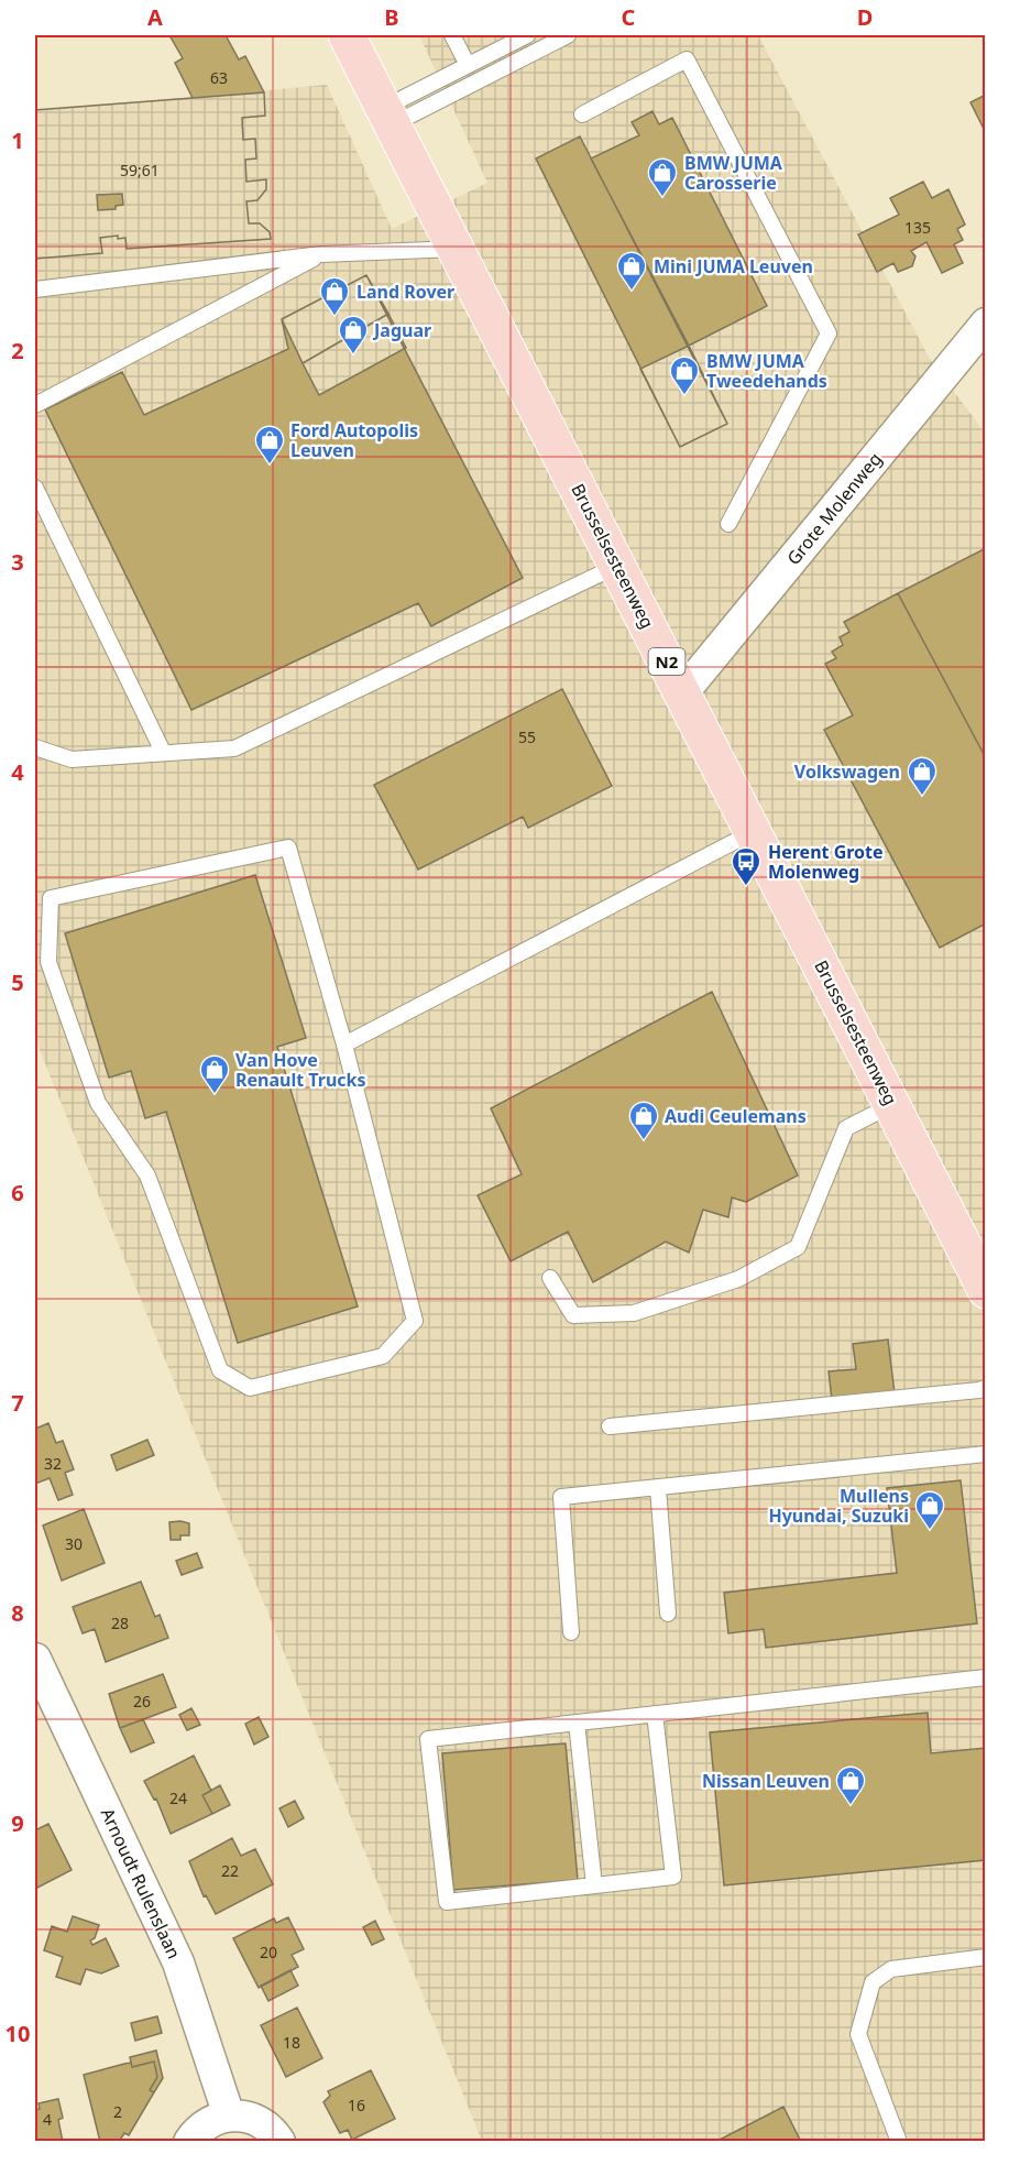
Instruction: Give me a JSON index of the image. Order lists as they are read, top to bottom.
{
  "streets": {
    "main road": ["Brusselsesteenweg", "N2"],
    "street": ["Grote Molenweg", "Arnoudt Rulenslaan"]
  },
  "crossings": [
    ["Grote Molenweg", "Brusselsesteenweg"]
  ],
  "places": {
    "shop": [
      "BMW JUMA Carosserie",
      "Mini JUMA Leuven",
      "Land Rover",
      "Jaguar",
      "BMW JUMA Tweedehands",
      "Ford Autopolis Leuven",
      "Volkswagen",
      "Van Hove Renault Trucks",
      "Audi Ceulemans",
      "Mullens Hyundai, Suzuki",
      "Nissan Leuven"
    ],
    "bus stop": ["Herent Grote Molenweg"]
  },
  "house_numbers": [
    "63",
    "59;61",
    "135",
    "55",
    "32",
    "30",
    "28",
    "26",
    "24",
    "22",
    "20",
    "18",
    "16",
    "2",
    "4"
  ],
  "grid": {
    "columns": [
      "A",
      "B",
      "C",
      "D"
    ],
    "rows": [
      "1",
      "2",
      "3",
      "4",
      "5",
      "6",
      "7",
      "8",
      "9",
      "10"
    ]
  }
}
